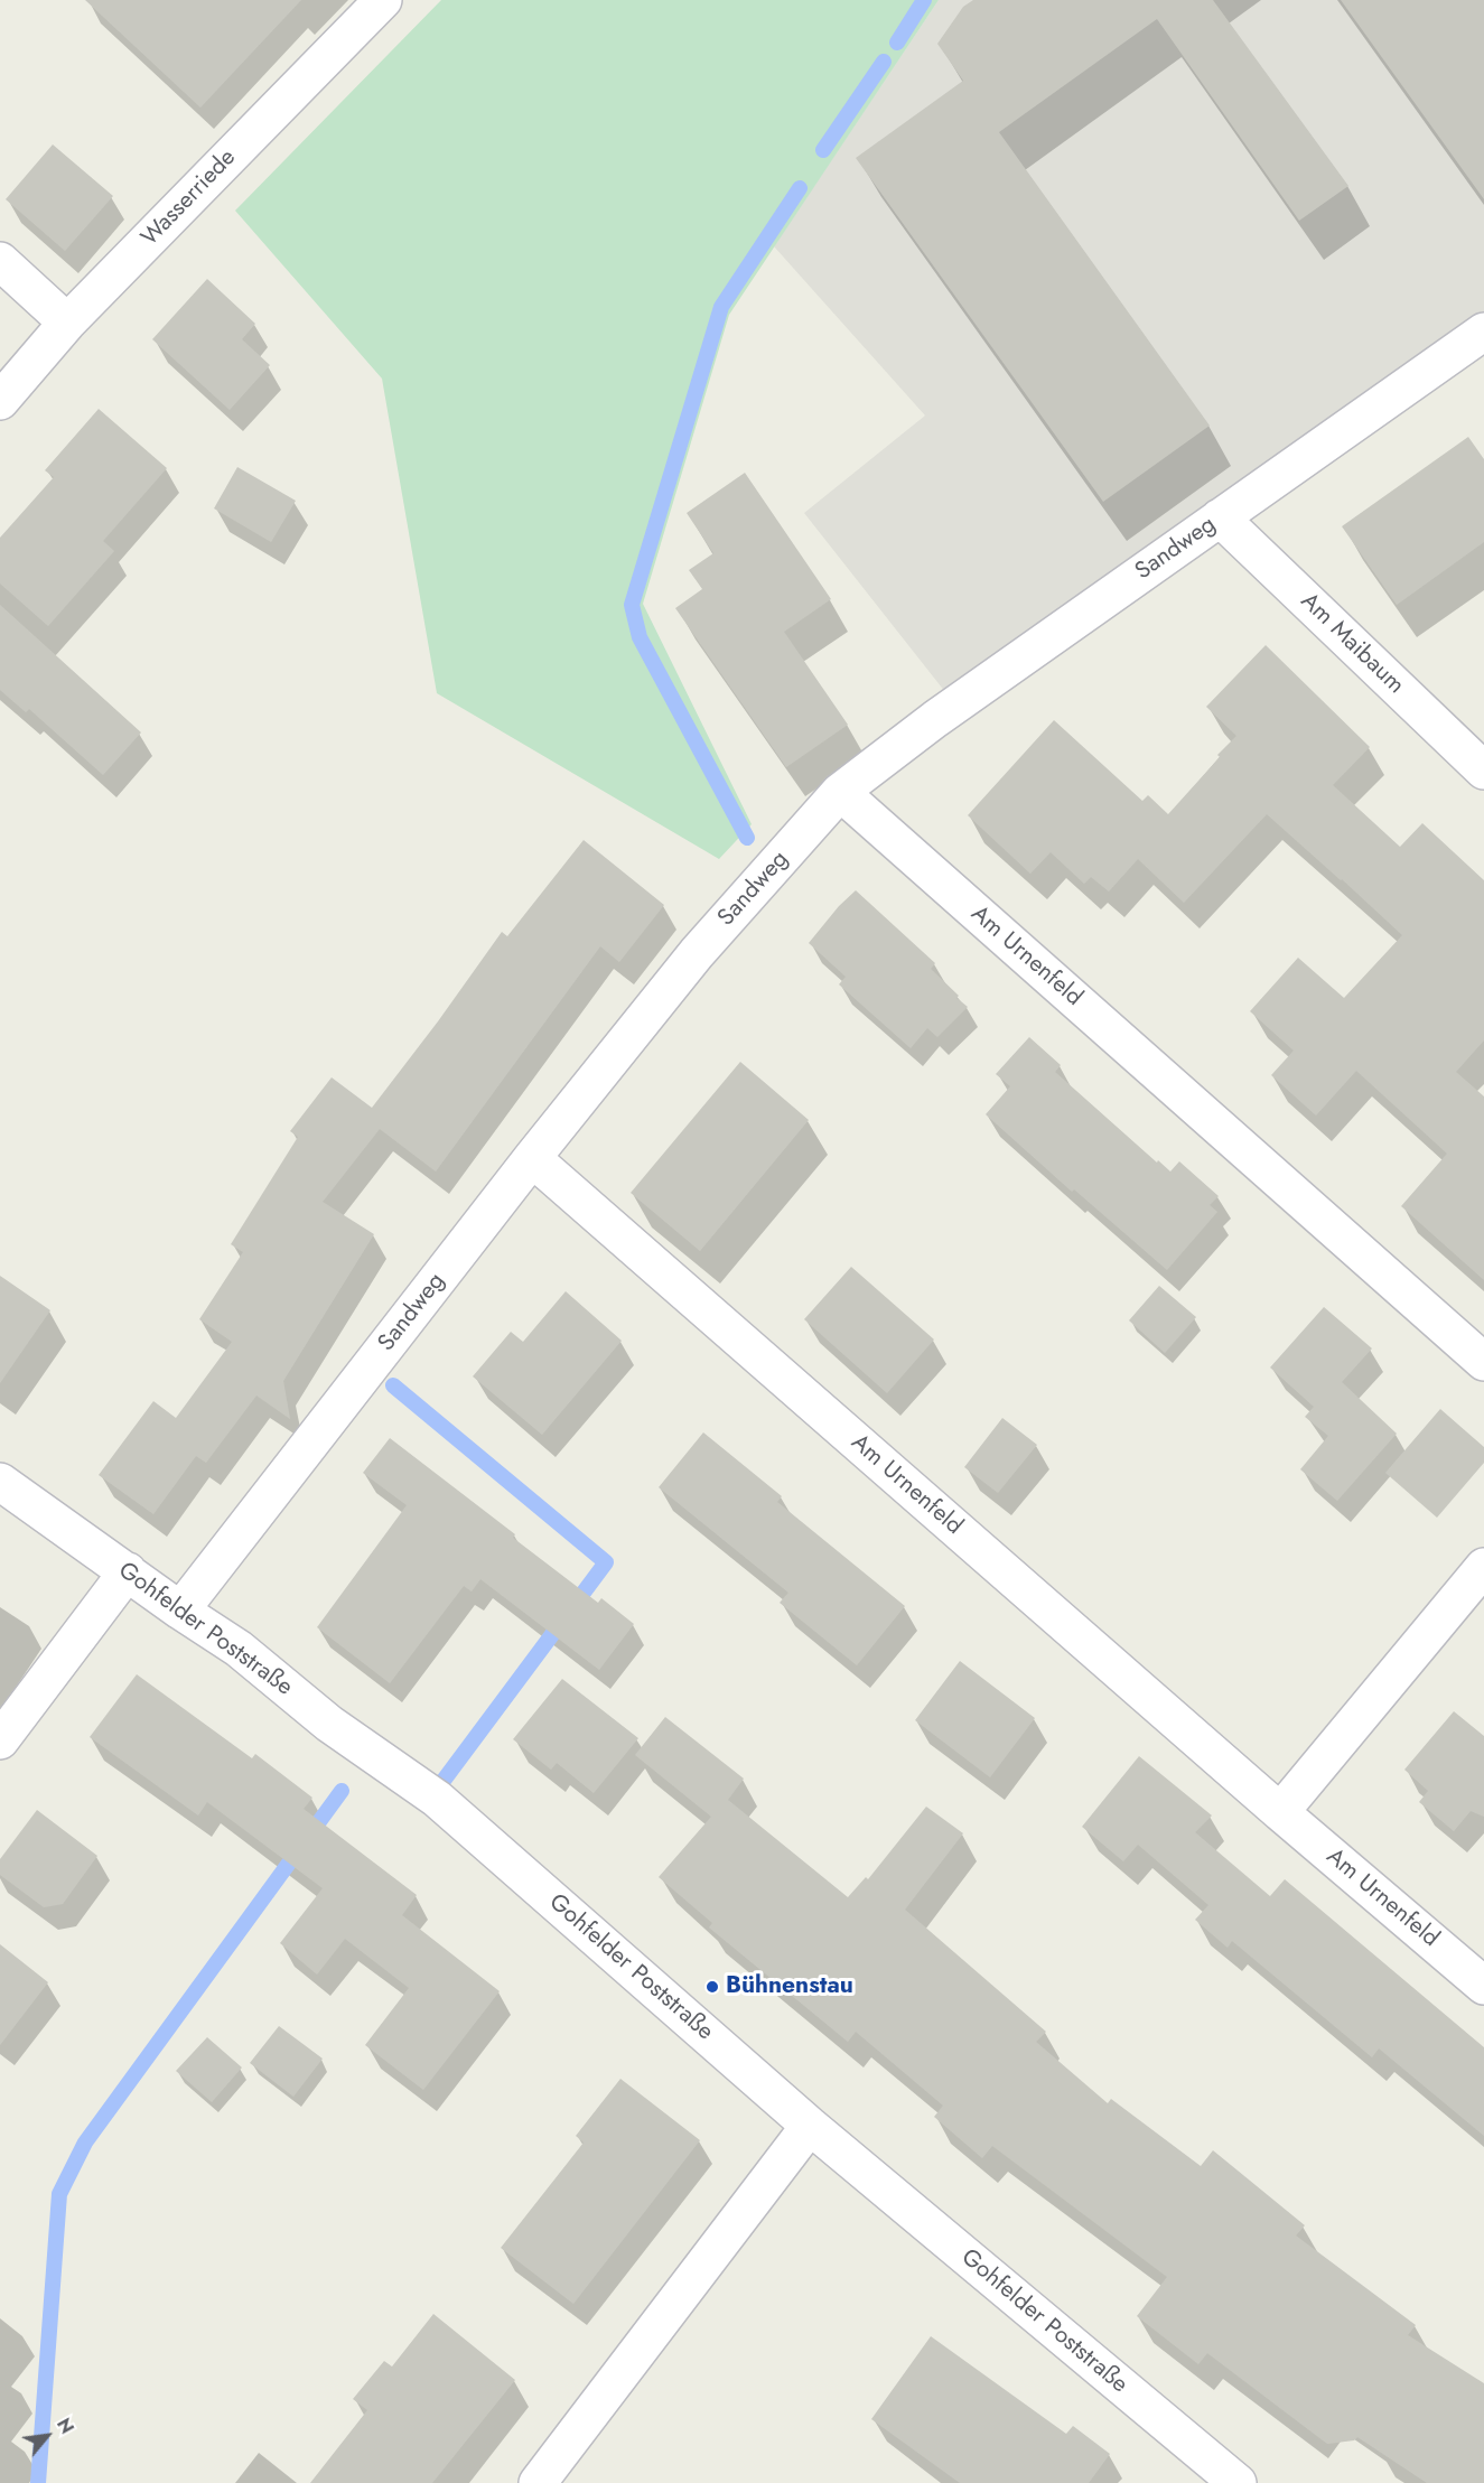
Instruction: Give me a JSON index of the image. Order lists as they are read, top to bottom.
{
  "streets": {
    "street": [
      "Wasserriede",
      "Sandweg",
      "Am Maibaum",
      "Am Urnenfeld",
      "Gohfelder Poststraße"
    ]
  },
  "crossings": [
    ["Sandweg", "Am Maibaum"],
    ["Sandweg", "Am Urnenfeld"],
    ["Sandweg", "Gohfelder Poststraße"]
  ],
  "places": ["Bühnenstau"],
  "north": "top right"
}
